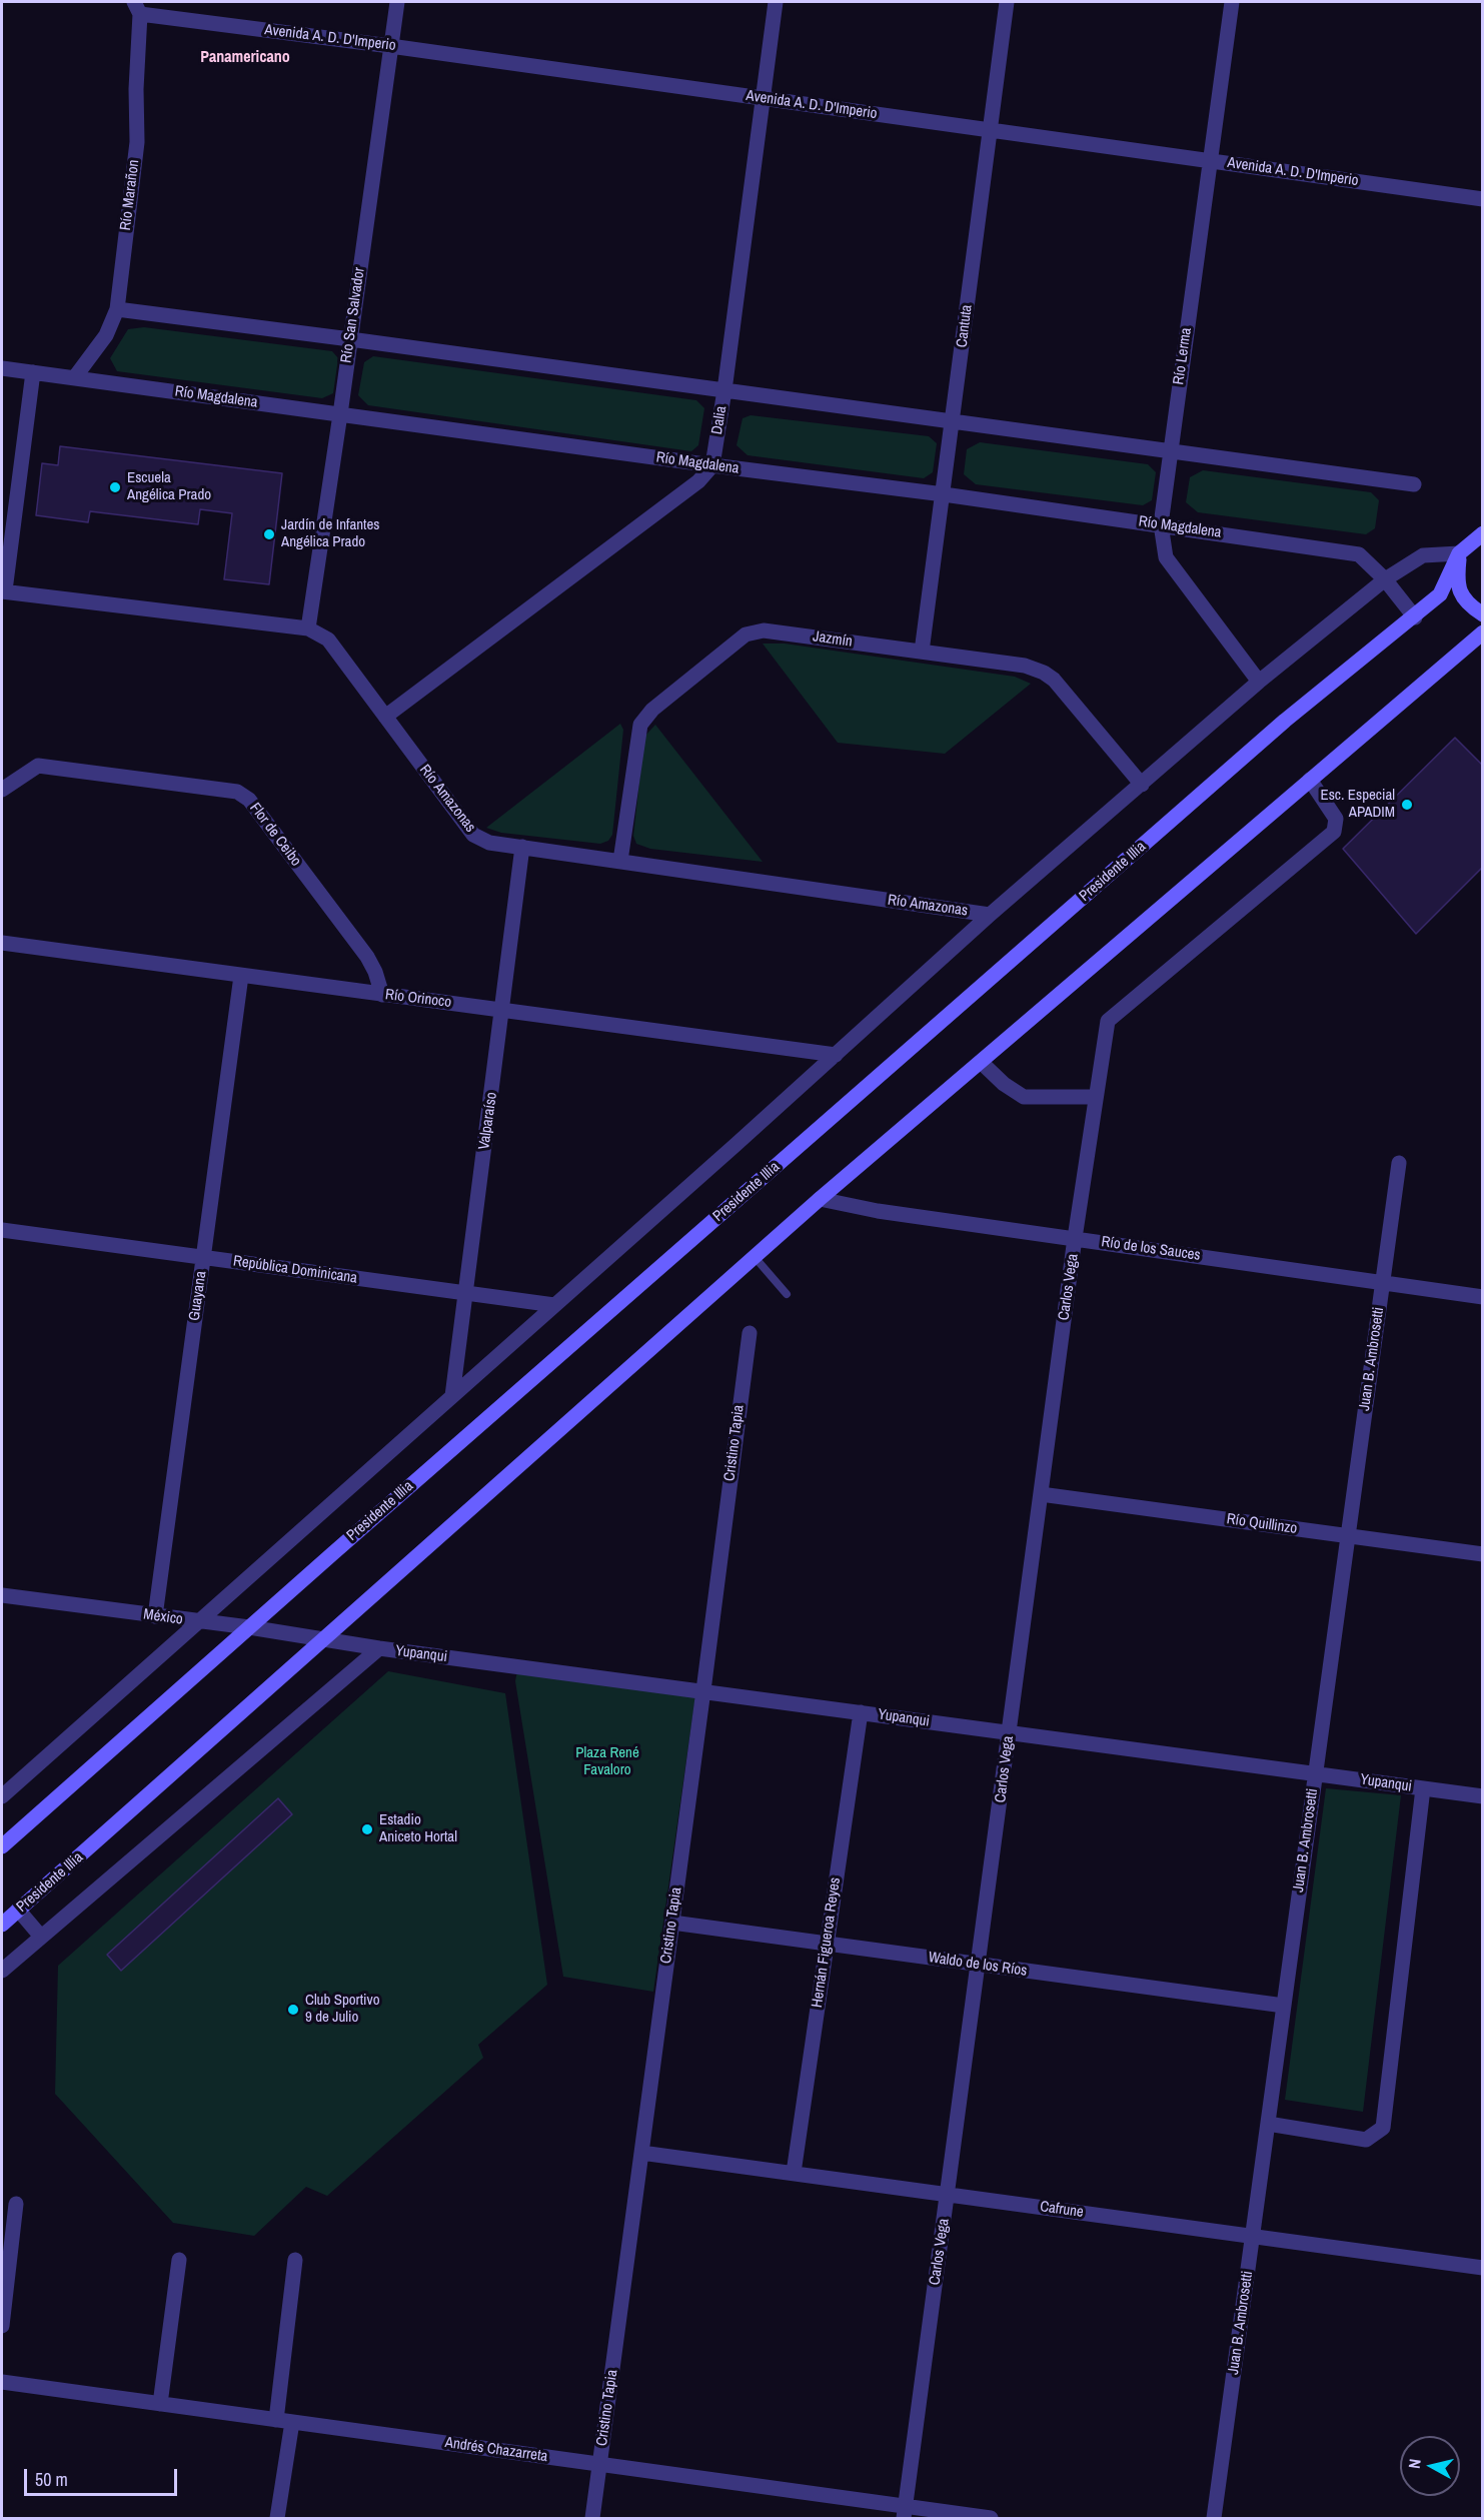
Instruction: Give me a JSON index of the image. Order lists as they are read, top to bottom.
{
  "streets": {
    "main road": ["Presidente Illia"],
    "street": [
      "Avenida A. D. D'Imperio",
      "Río Marañon",
      "Río San Salvador",
      "Cantuta",
      "Río Lerma",
      "Río Magdalena",
      "Dalia",
      "Jazmín",
      "Río Amazonas",
      "Flor de Ceibo",
      "Río Orinoco",
      "Valparaíso",
      "Río de los Sauces",
      "República Dominicana",
      "Carlos Vega",
      "Guayana",
      "Juan B. Ambrosetti",
      "Cristino Tapia",
      "Río Quillinzo",
      "México",
      "Yupanqui",
      "Hernán Figueroa Reyes",
      "Waldo de los Ríos",
      "Cafrune",
      "Andrés Chazarreta"
    ]
  },
  "crossings": [
    ["Avenida A. D. D'Imperio", "Río Marañon"],
    ["Avenida A. D. D'Imperio", "Río San Salvador"],
    ["Avenida A. D. D'Imperio", "Cantuta"],
    ["Avenida A. D. D'Imperio", "Río Lerma"],
    ["Avenida A. D. D'Imperio", "Dalia"],
    ["Río Marañon", "Río Magdalena"],
    ["Río San Salvador", "Río Magdalena"],
    ["Río San Salvador", "Río Amazonas"],
    ["Cantuta", "Río Magdalena"],
    ["Cantuta", "Jazmín"],
    ["Río Lerma", "Río Magdalena"],
    ["Río Magdalena", "Dalia"],
    ["Río Magdalena", "Presidente Illia"],
    ["Jazmín", "Río Amazonas"],
    ["Río Amazonas", "Valparaíso"],
    ["Flor de Ceibo", "Río Orinoco"],
    ["Presidente Illia", "Río de los Sauces"],
    ["Presidente Illia", "Carlos Vega"],
    ["Presidente Illia", "México"],
    ["Presidente Illia", "Yupanqui"],
    ["Río Orinoco", "Valparaíso"],
    ["Río Orinoco", "Guayana"],
    ["Valparaíso", "República Dominicana"],
    ["Río de los Sauces", "Carlos Vega"],
    ["Río de los Sauces", "Juan B. Ambrosetti"],
    ["República Dominicana", "Guayana"],
    ["Carlos Vega", "Río Quillinzo"],
    ["Carlos Vega", "Yupanqui"],
    ["Carlos Vega", "Waldo de los Ríos"],
    ["Carlos Vega", "Cafrune"],
    ["Carlos Vega", "Andrés Chazarreta"],
    ["Guayana", "México"],
    ["Juan B. Ambrosetti", "Río Quillinzo"],
    ["Juan B. Ambrosetti", "Yupanqui"],
    ["Juan B. Ambrosetti", "Waldo de los Ríos"],
    ["Juan B. Ambrosetti", "Cafrune"],
    ["Cristino Tapia", "Yupanqui"],
    ["Cristino Tapia", "Waldo de los Ríos"],
    ["Cristino Tapia", "Cafrune"],
    ["Cristino Tapia", "Andrés Chazarreta"],
    ["México", "Yupanqui"],
    ["Yupanqui", "Hernán Figueroa Reyes"],
    ["Hernán Figueroa Reyes", "Waldo de los Ríos"],
    ["Hernán Figueroa Reyes", "Cafrune"]
  ],
  "districts": ["Panamericano"],
  "parks": ["Plaza René Favaloro"],
  "places": [
    "Escuela Angélica Prado",
    "Jardín de Infantes Angélica Prado",
    "Esc. Especial APADIM",
    "Estadio Aniceto Hortal",
    "Club Sportivo 9 de Julio"
  ],
  "scale_bar": "50 m",
  "north": "left"
}
